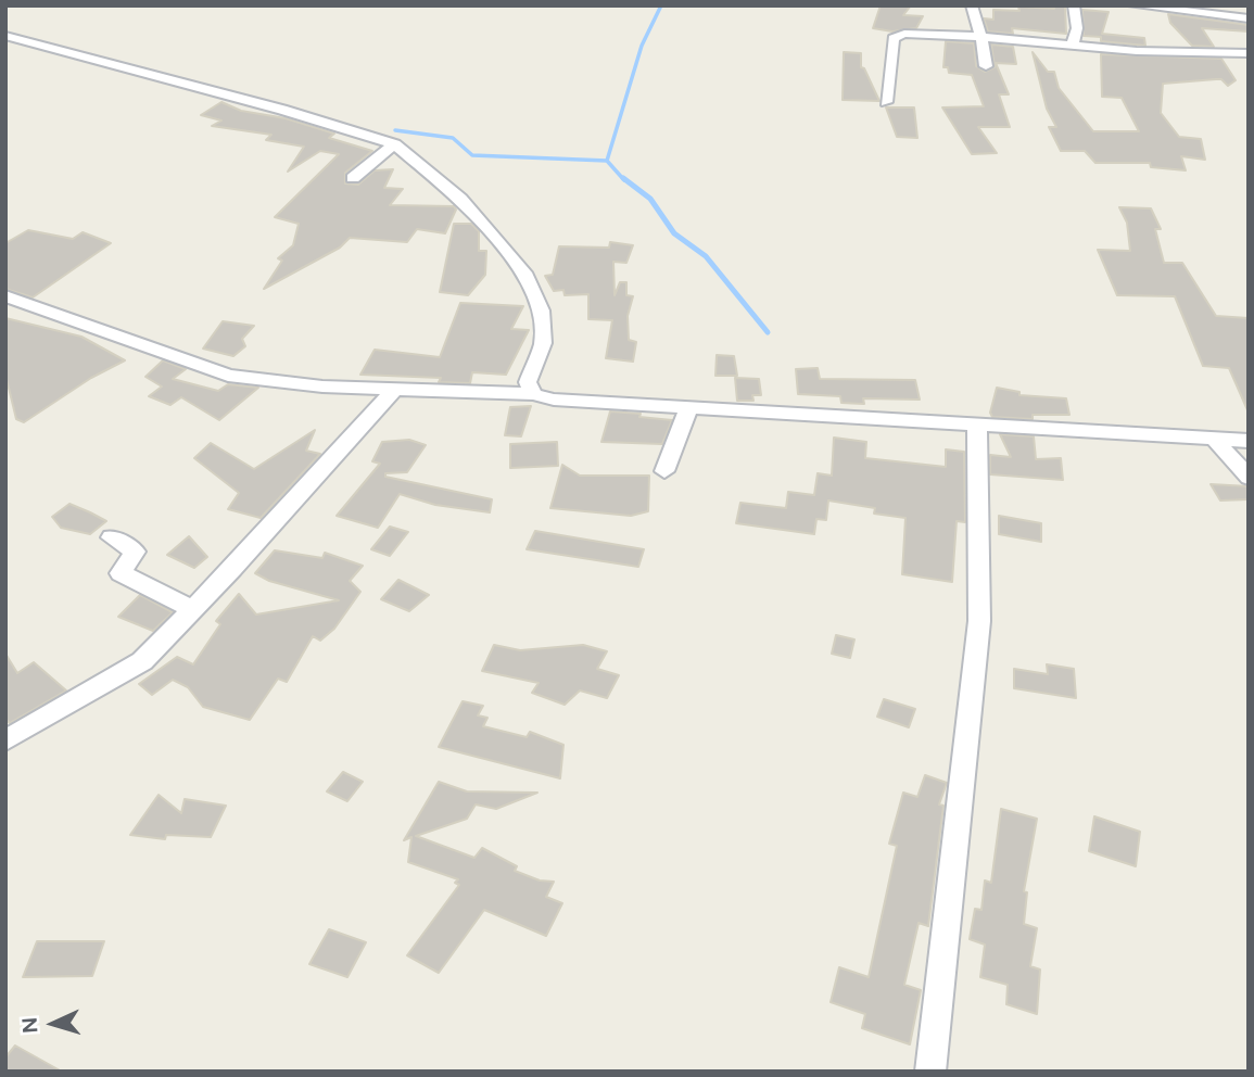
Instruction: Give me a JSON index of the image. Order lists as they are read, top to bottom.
{
  "north": "left"
}
